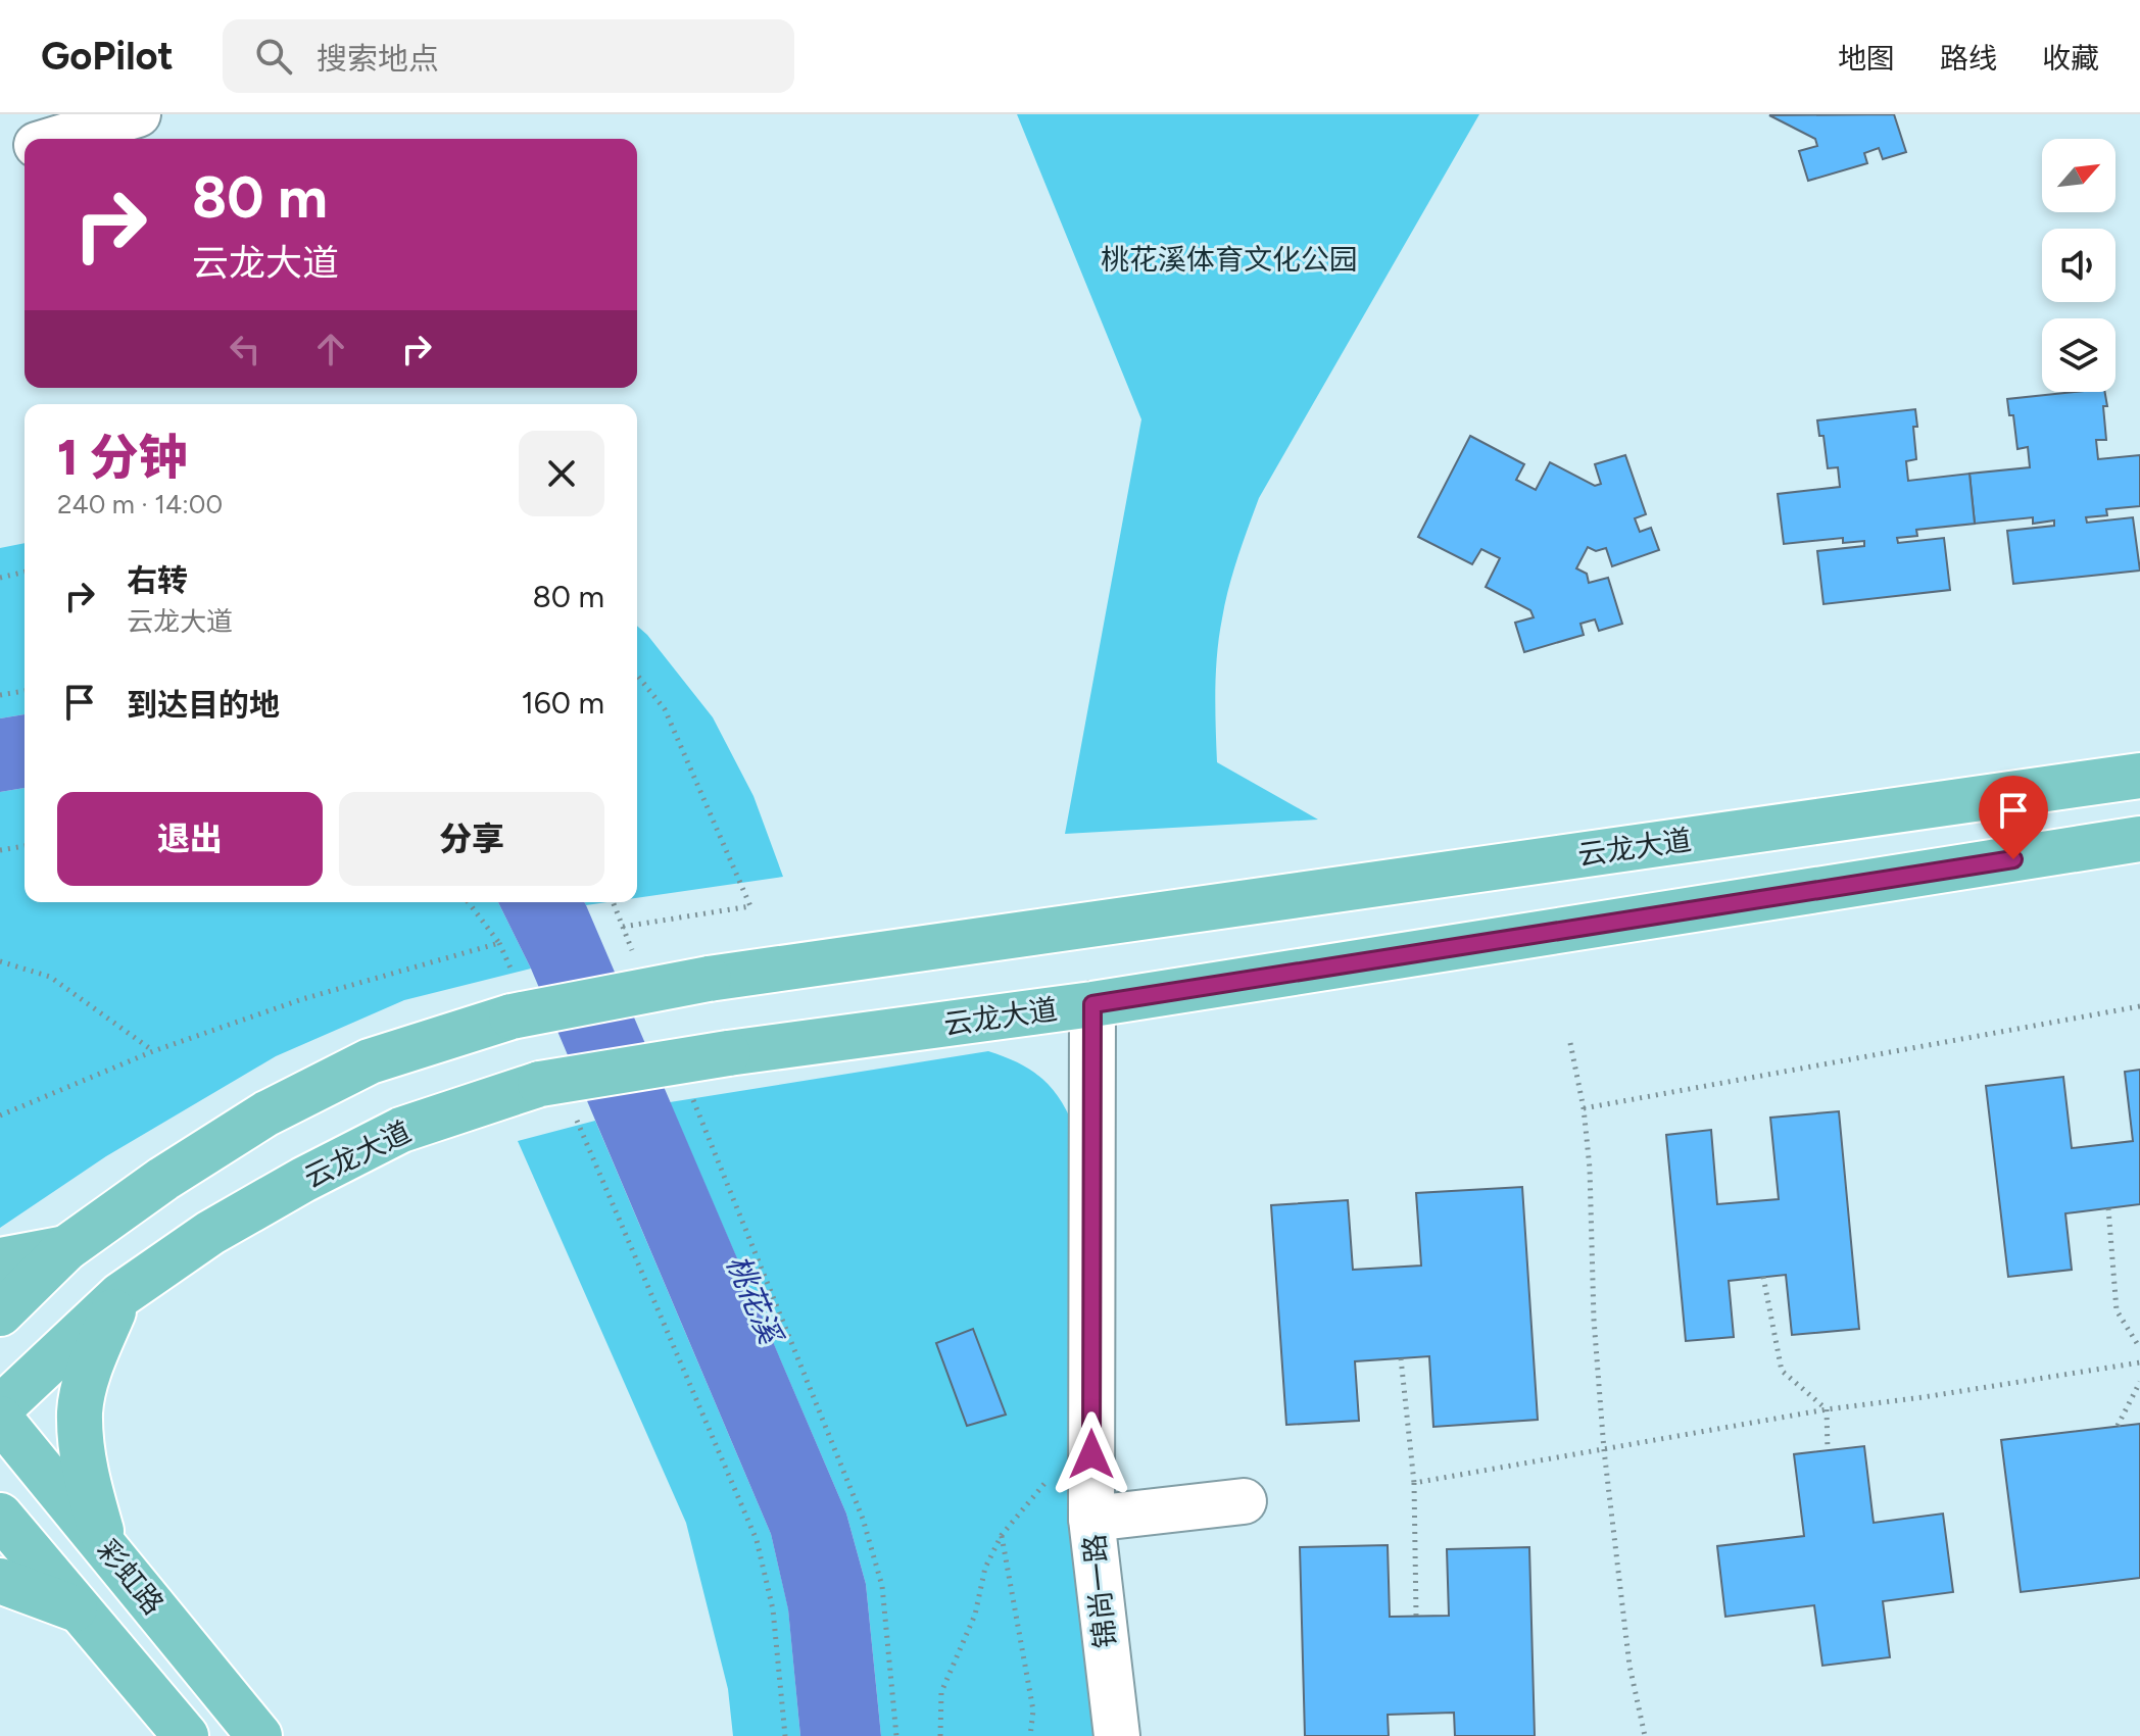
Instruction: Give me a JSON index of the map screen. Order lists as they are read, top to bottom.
{
  "streets": {
    "main road": ["云龙大道", "彩虹路"],
    "street": ["锦尚一路"]
  },
  "crossings": [
    ["云龙大道", "锦尚一路"]
  ],
  "water": ["桃花溪"],
  "parks": ["桃花溪体育文化公园"],
  "north": "top right",
  "page": {
    "header": "GoPilot",
    "search": "搜索地点",
    "nav": ["地图", "路线", "收藏"],
    "turn": ["80 m", "云龙大道"],
    "heading": ["1 分钟", "240 m · 14:00"],
    "list": [
      {
        "name": "右转",
        "note": "云龙大道",
        "value": "80 m"
      },
      {
        "name": "到达目的地",
        "value": "160 m"
      }
    ],
    "buttons": ["退出", "分享"]
  }
}
